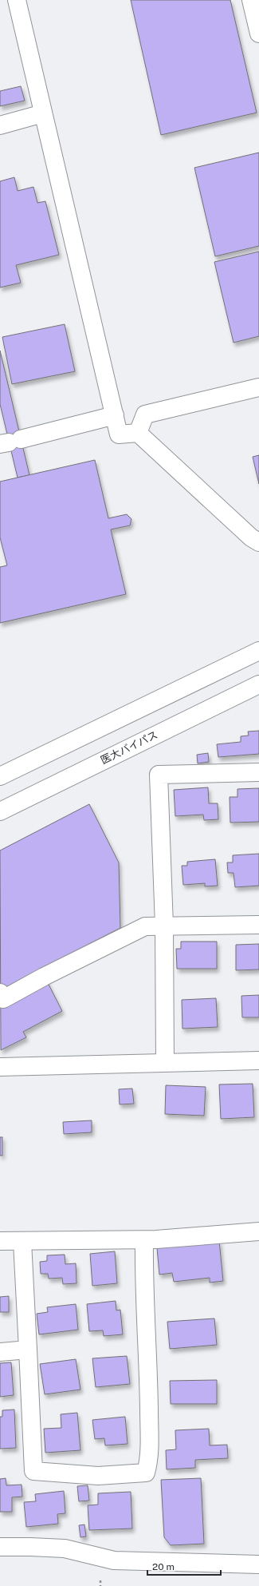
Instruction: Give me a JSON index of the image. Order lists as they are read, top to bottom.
{
  "streets": {
    "street": ["医大バイパス"]
  },
  "scale_bar": "20 m"
}
